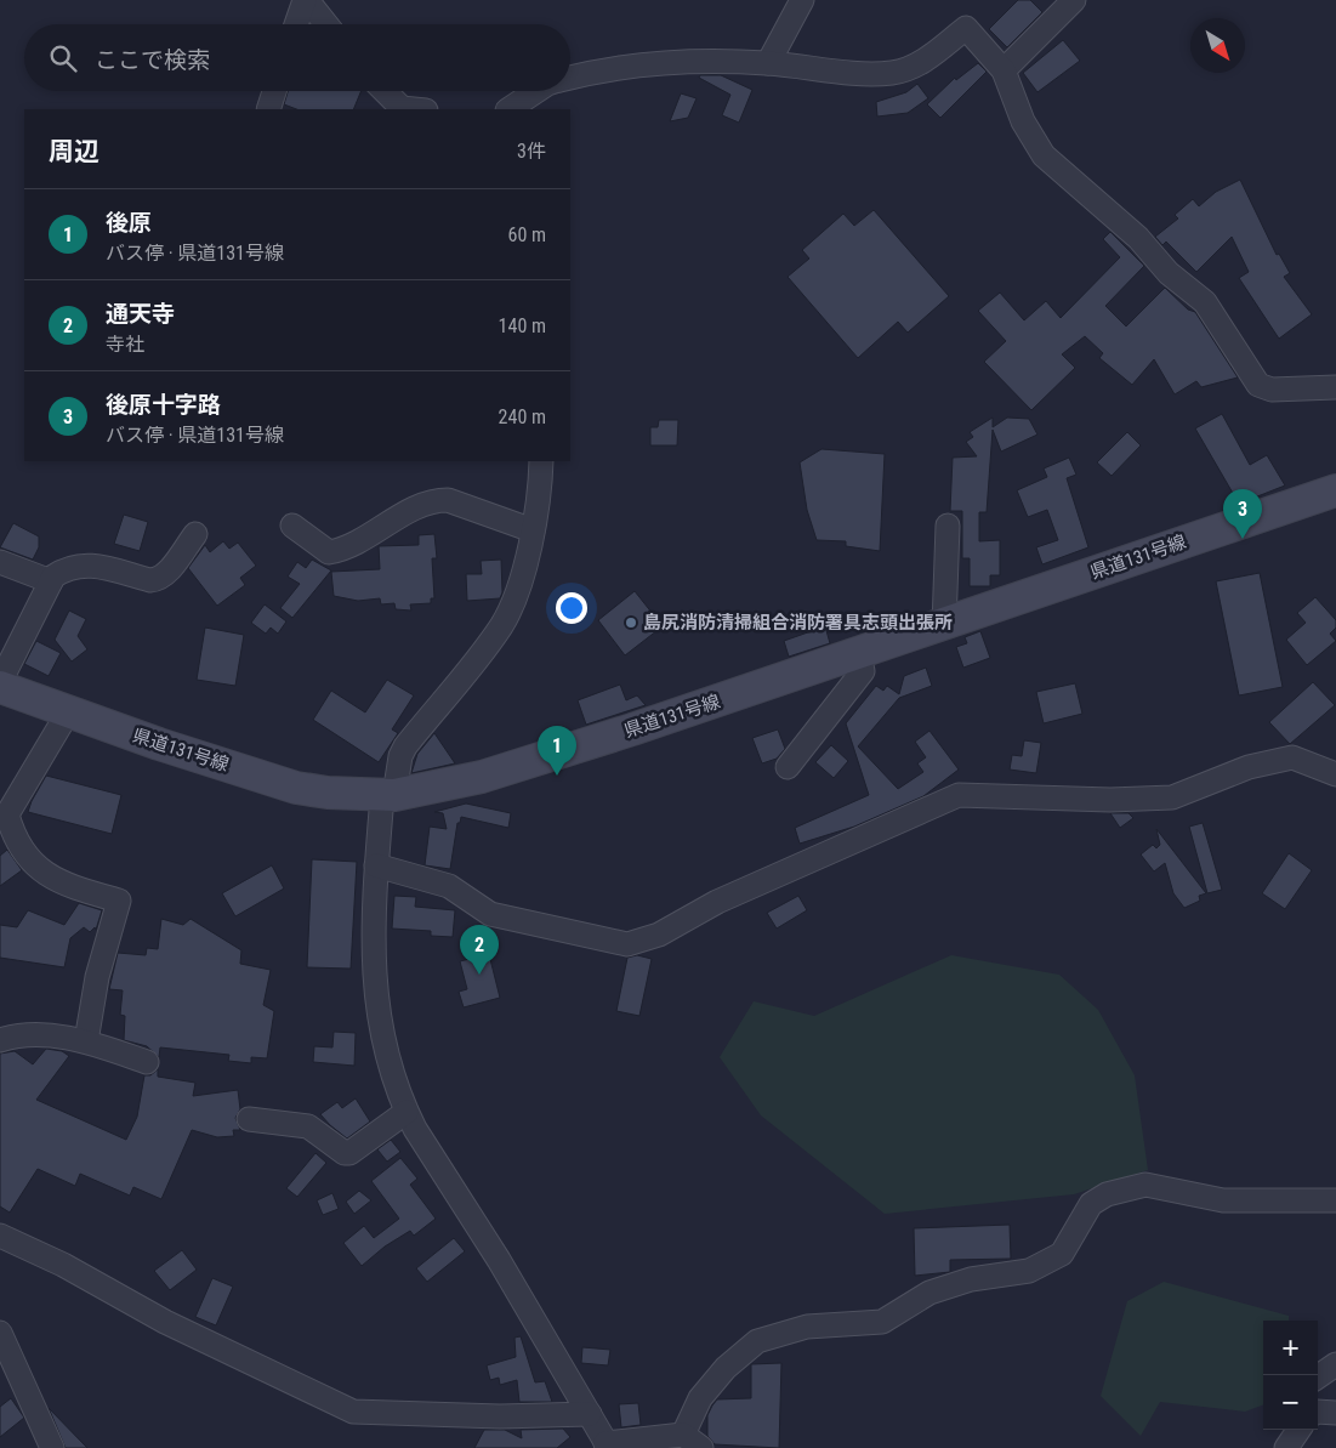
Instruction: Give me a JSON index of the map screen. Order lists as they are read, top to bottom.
{
  "streets": {
    "main road": ["県道131号線"]
  },
  "places": ["島尻消防清掃組合消防署具志頭出張所"],
  "north": "bottom right",
  "page": {
    "search": "ここで検索",
    "heading": ["周辺", "3件"],
    "list": [
      {
        "mark": "1",
        "name": "後原",
        "note": "バス停 · 県道131号線",
        "value": "60 m"
      },
      {
        "mark": "2",
        "name": "通天寺",
        "note": "寺社",
        "value": "140 m"
      },
      {
        "mark": "3",
        "name": "後原十字路",
        "note": "バス停 · 県道131号線",
        "value": "240 m"
      }
    ],
    "pins": ["3", "1", "2"],
    "map_buttons": ["+", "−"]
  }
}
